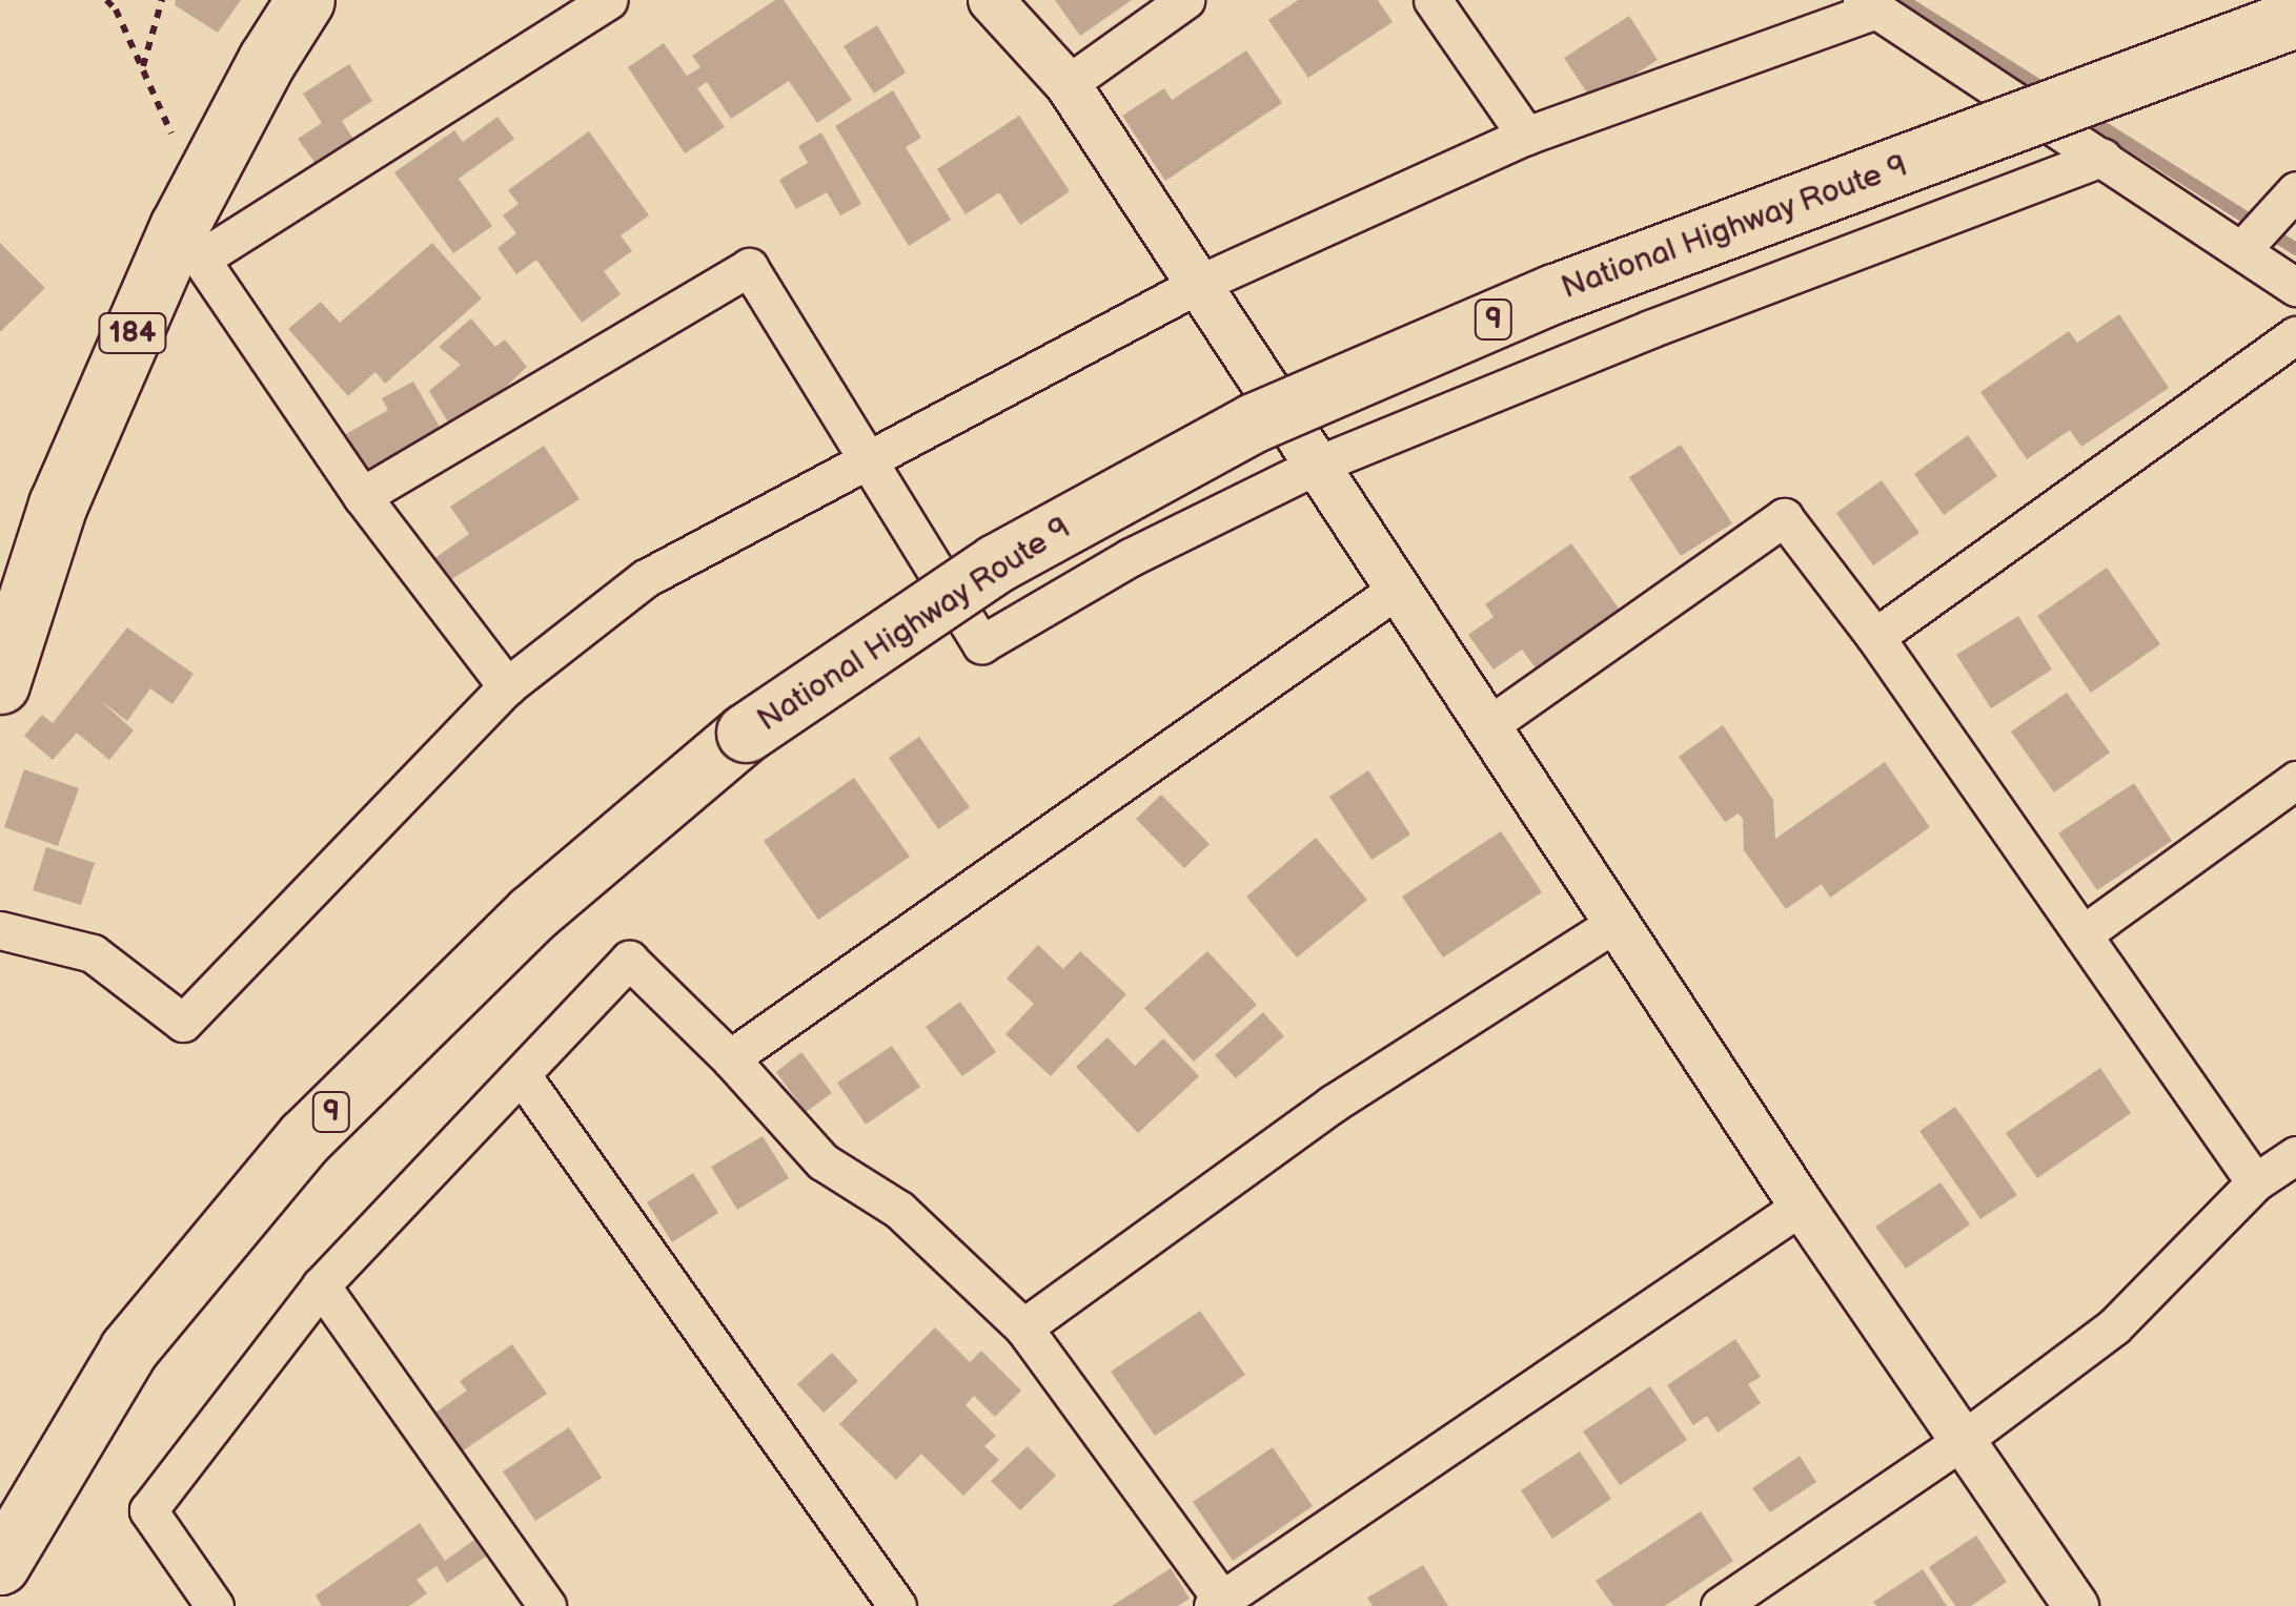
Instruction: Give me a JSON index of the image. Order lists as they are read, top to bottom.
{
  "streets": {
    "highway": ["National Highway Route 9", "9", "184"]
  }
}
